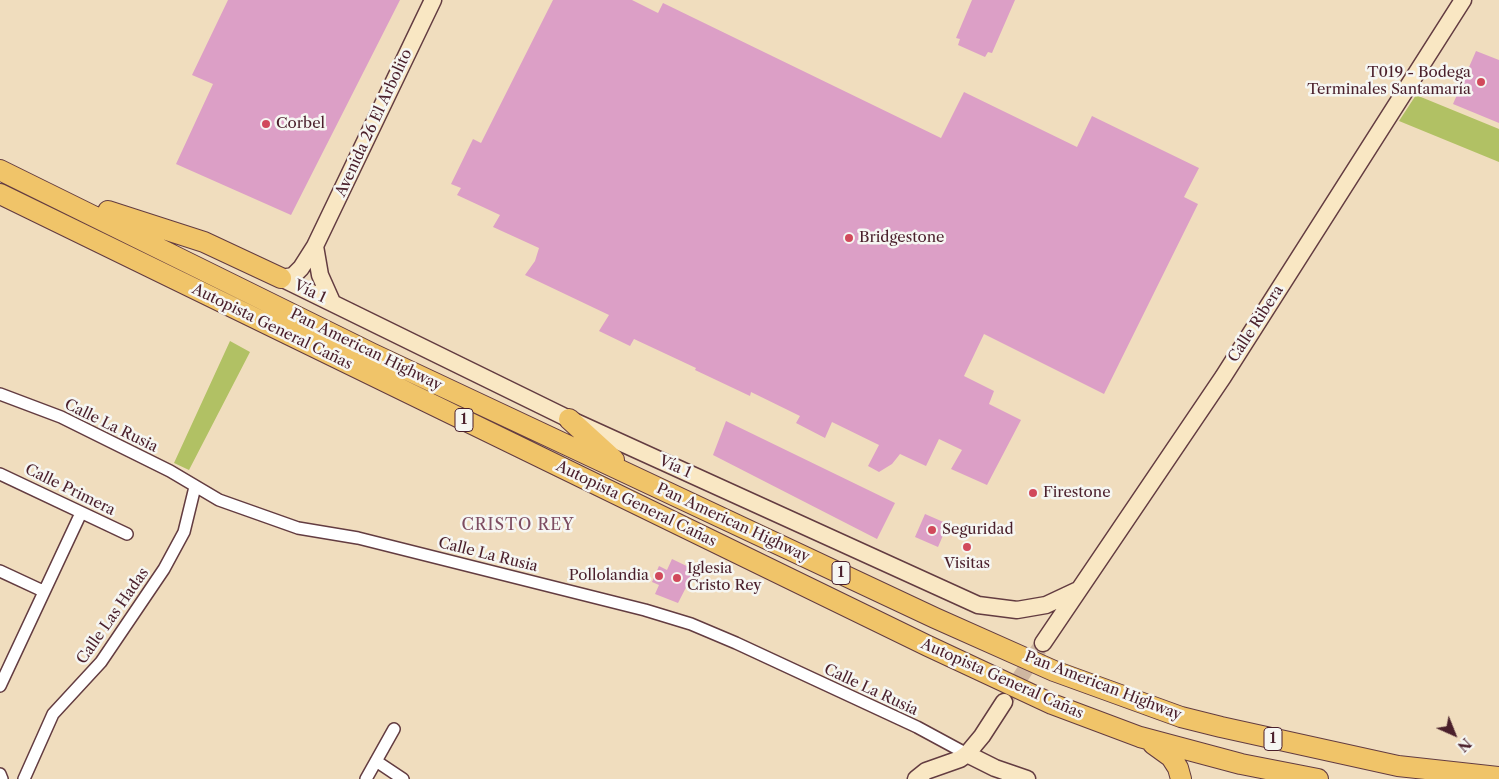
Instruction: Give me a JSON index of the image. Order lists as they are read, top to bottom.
{
  "streets": {
    "highway": ["Autopista General Cañas", "Pan American Highway", "1"],
    "street": [
      "Avenida 26 El Arbolito",
      "Vía 1",
      "Calle Ribera",
      "Calle La Rusia",
      "Calle Primera",
      "Calle Las Hadas"
    ]
  },
  "crossings": [
    ["Avenida 26 El Arbolito", "Vía 1"],
    ["Vía 1", "Calle Ribera"],
    ["Calle La Rusia", "Calle Las Hadas"]
  ],
  "districts": ["CRISTO REY"],
  "places": [
    "T019 - Bodega Terminales Santamaría",
    "Corbel",
    "Bridgestone",
    "Firestone",
    "Seguridad",
    "Visitas",
    "Pollolandia",
    "Iglesia Cristo Rey"
  ],
  "north": "bottom right"
}
